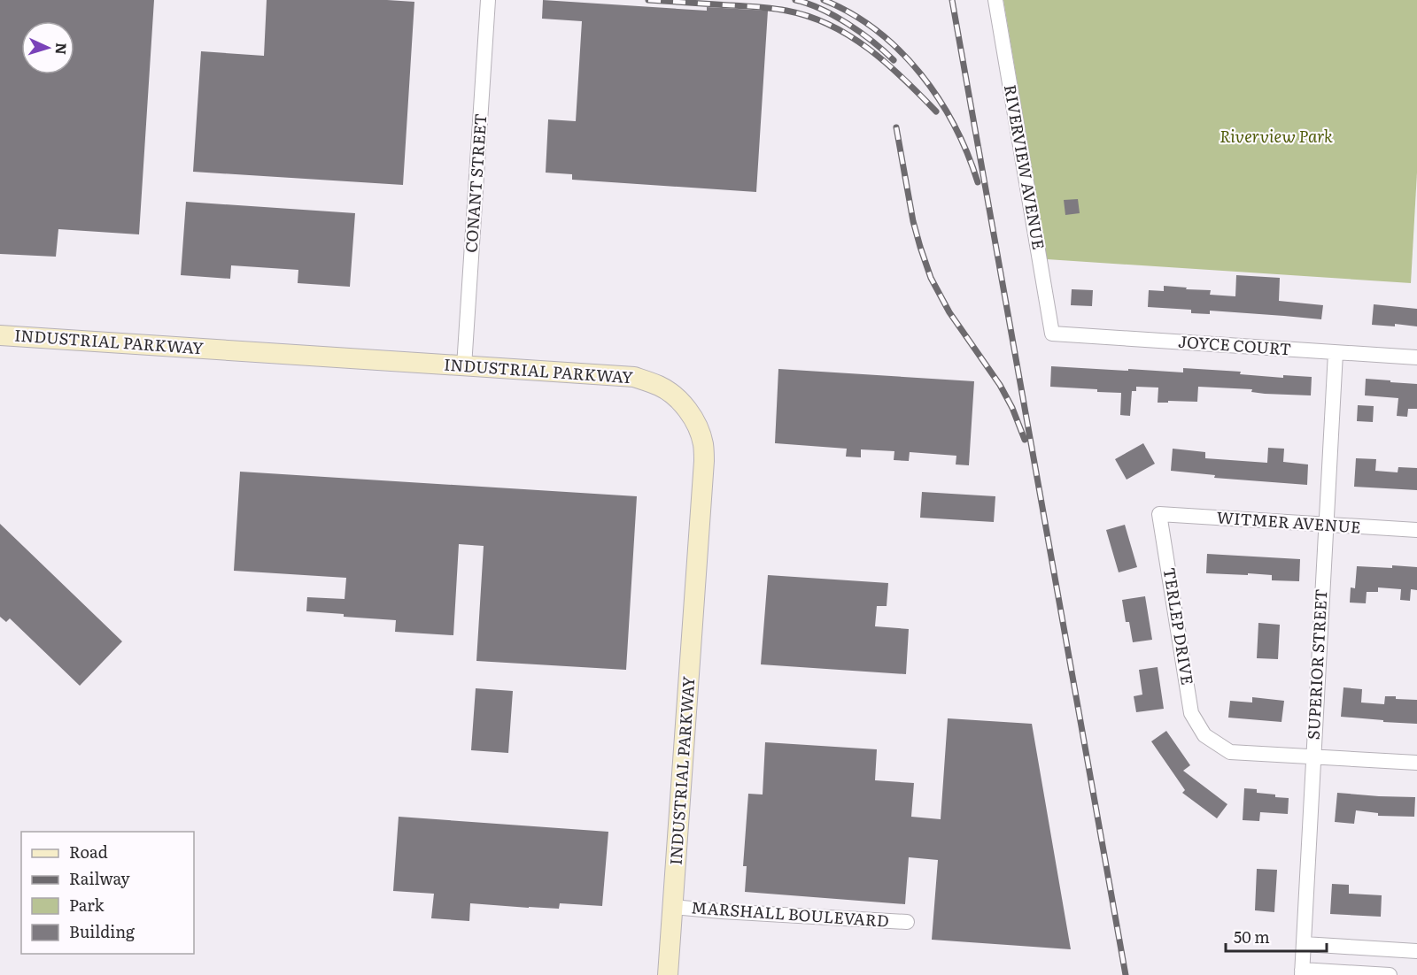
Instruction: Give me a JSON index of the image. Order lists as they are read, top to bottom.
{
  "streets": {
    "street": [
      "RIVERVIEW AVENUE",
      "CONANT STREET",
      "INDUSTRIAL PARKWAY",
      "JOYCE COURT",
      "WITMER AVENUE",
      "TERLEP DRIVE",
      "SUPERIOR STREET",
      "MARSHALL BOULEVARD"
    ]
  },
  "crossings": [
    ["RIVERVIEW AVENUE", "JOYCE COURT"],
    ["CONANT STREET", "INDUSTRIAL PARKWAY"],
    ["INDUSTRIAL PARKWAY", "MARSHALL BOULEVARD"],
    ["JOYCE COURT", "SUPERIOR STREET"],
    ["WITMER AVENUE", "TERLEP DRIVE"],
    ["WITMER AVENUE", "SUPERIOR STREET"],
    ["TERLEP DRIVE", "SUPERIOR STREET"]
  ],
  "parks": ["Riverview Park"],
  "legend": [
    "Road",
    "Railway",
    "Park",
    "Building"
  ],
  "scale_bar": "50 m",
  "north": "right"
}
